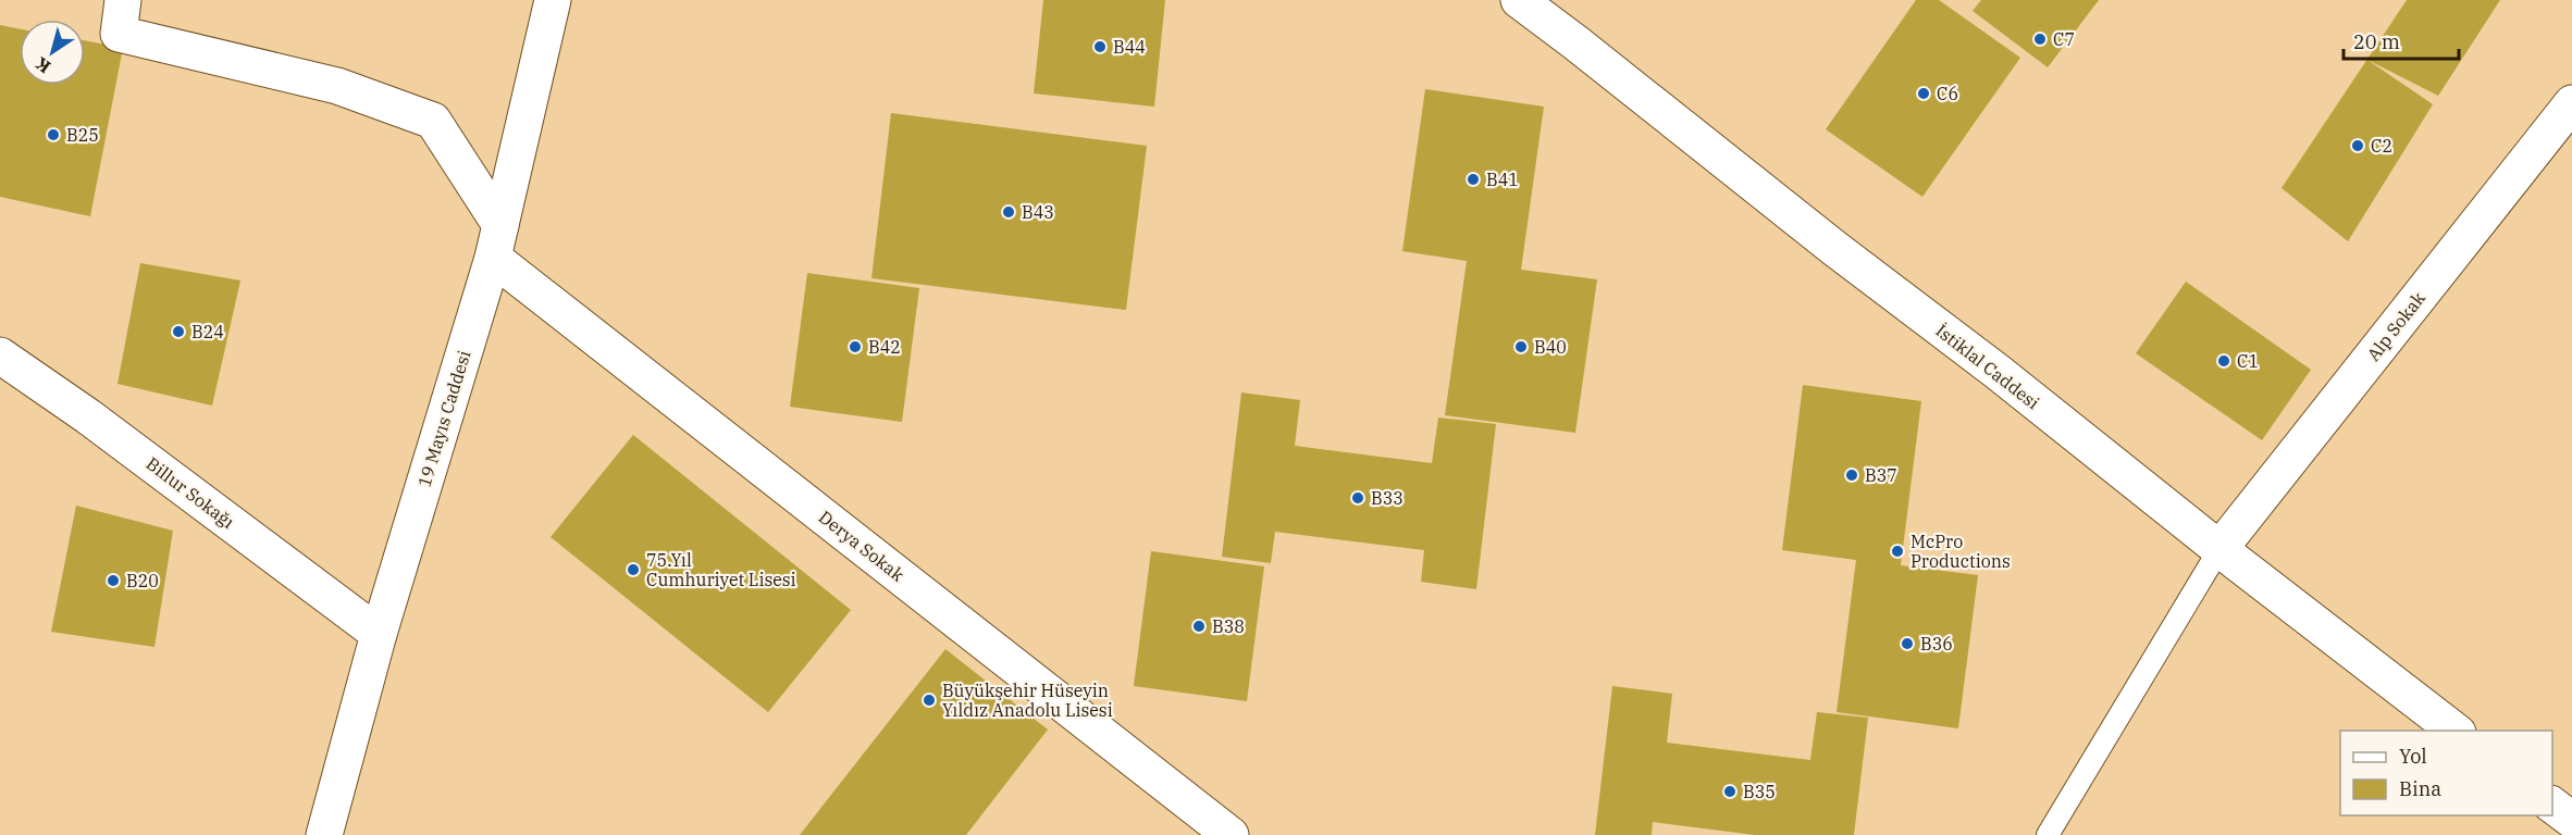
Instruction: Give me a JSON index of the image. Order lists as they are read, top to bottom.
{
  "streets": {
    "street": [
      "Alp Sokak",
      "İstiklal Caddesi",
      "19 Mayıs Caddesi",
      "Billur Sokağı",
      "Derya Sokak"
    ]
  },
  "crossings": [
    ["Alp Sokak", "İstiklal Caddesi"],
    ["19 Mayıs Caddesi", "Billur Sokağı"],
    ["19 Mayıs Caddesi", "Derya Sokak"]
  ],
  "places": [
    "C7",
    "B44",
    "C6",
    "B25",
    "C2",
    "B41",
    "B43",
    "B24",
    "B42",
    "B40",
    "C1",
    "B37",
    "B33",
    "McPro Productions",
    "75.Yıl Cumhuriyet Lisesi",
    "B20",
    "B38",
    "B36",
    "Büyükşehir Hüseyin Yıldız Anadolu Lisesi",
    "B35"
  ],
  "legend": ["Yol", "Bina"],
  "scale_bar": "20 m",
  "north": "bottom left"
}
